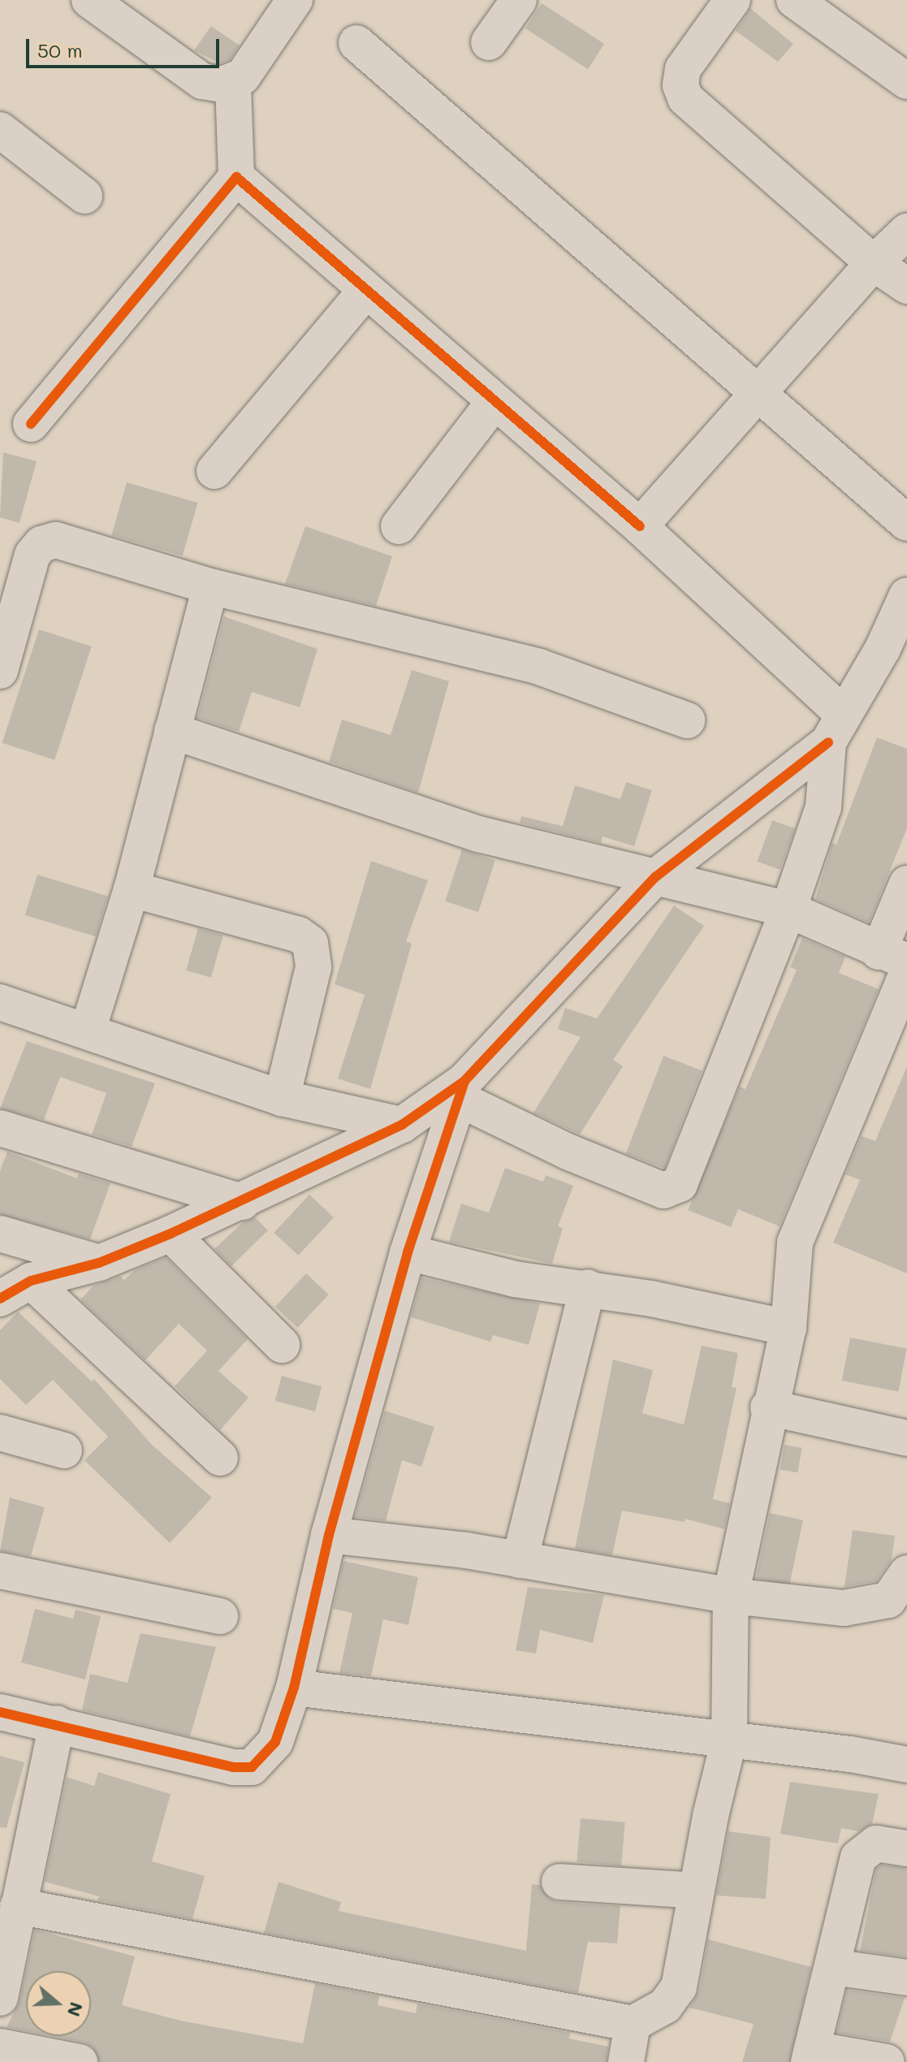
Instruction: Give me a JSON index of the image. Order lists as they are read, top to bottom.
{
  "scale_bar": "50 m",
  "north": "right"
}
